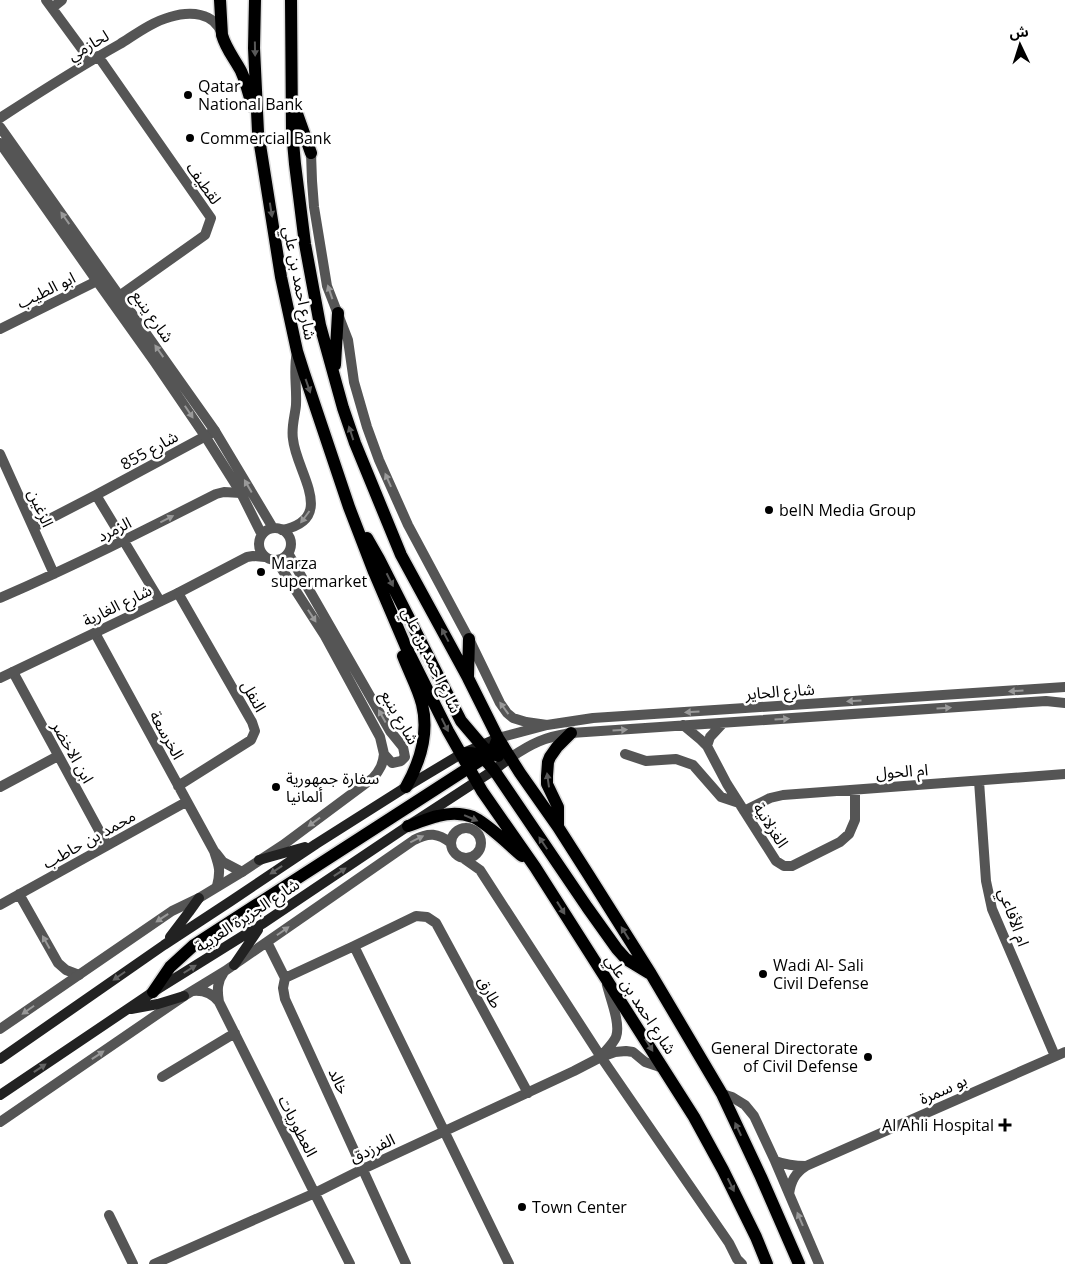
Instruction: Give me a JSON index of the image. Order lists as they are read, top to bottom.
{
  "streets": {
    "main road": ["شارع احمد بن علي", "شارع الجزيرة العربية"],
    "street": [
      "لحازمي",
      "لقطيف",
      "ابو الطيب",
      "شارع ينبع",
      "شارع 855",
      "الزغين",
      "الزمرد",
      "شارع الغارية",
      "شارع الحاير",
      "النفل",
      "الخرسعة",
      "ابن الاخضر",
      "ام الحول",
      "الغزلانية",
      "محمد بن حاطب",
      "ام الأفاعي",
      "طارق",
      "خالد",
      "بو سمرة",
      "العطوريات",
      "الفرزدق"
    ]
  },
  "crossings": [
    ["لحازمي", "لقطيف"],
    ["لقطيف", "شارع ينبع"],
    ["شارع احمد بن علي", "شارع الحاير"],
    ["شارع احمد بن علي", "شارع الجزيرة العربية"],
    ["شارع احمد بن علي", "الفرزدق"],
    ["ابو الطيب", "شارع ينبع"],
    ["شارع ينبع", "شارع 855"],
    ["شارع ينبع", "الزمرد"],
    ["شارع ينبع", "شارع الغارية"],
    ["شارع 855", "الزغين"],
    ["الزغين", "الزمرد"],
    ["شارع الغارية", "النفل"],
    ["شارع الغارية", "الخرسعة"],
    ["شارع الغارية", "ابن الاخضر"],
    ["شارع الحاير", "الغزلانية"],
    ["شارع الحاير", "شارع الجزيرة العربية"],
    ["النفل", "الخرسعة"],
    ["الخرسعة", "محمد بن حاطب"],
    ["ابن الاخضر", "محمد بن حاطب"],
    ["ام الحول", "الغزلانية"],
    ["ام الحول", "ام الأفاعي"],
    ["ام الأفاعي", "بو سمرة"],
    ["طارق", "الفرزدق"],
    ["خالد", "الفرزدق"],
    ["العطوريات", "الفرزدق"]
  ],
  "one_way": ["الزمرد"],
  "places": {
    "other": [
      "Qatar National Bank",
      "Commercial Bank",
      "beIN Media Group",
      "Marza supermarket",
      "سفارة جمهورية ألمانيا",
      "Wadi Al- Sali Civil Defense",
      "General Directorate of Civil Defense",
      "Town Center"
    ],
    "health": ["Al Ahli Hospital"]
  },
  "north": "top"
}
